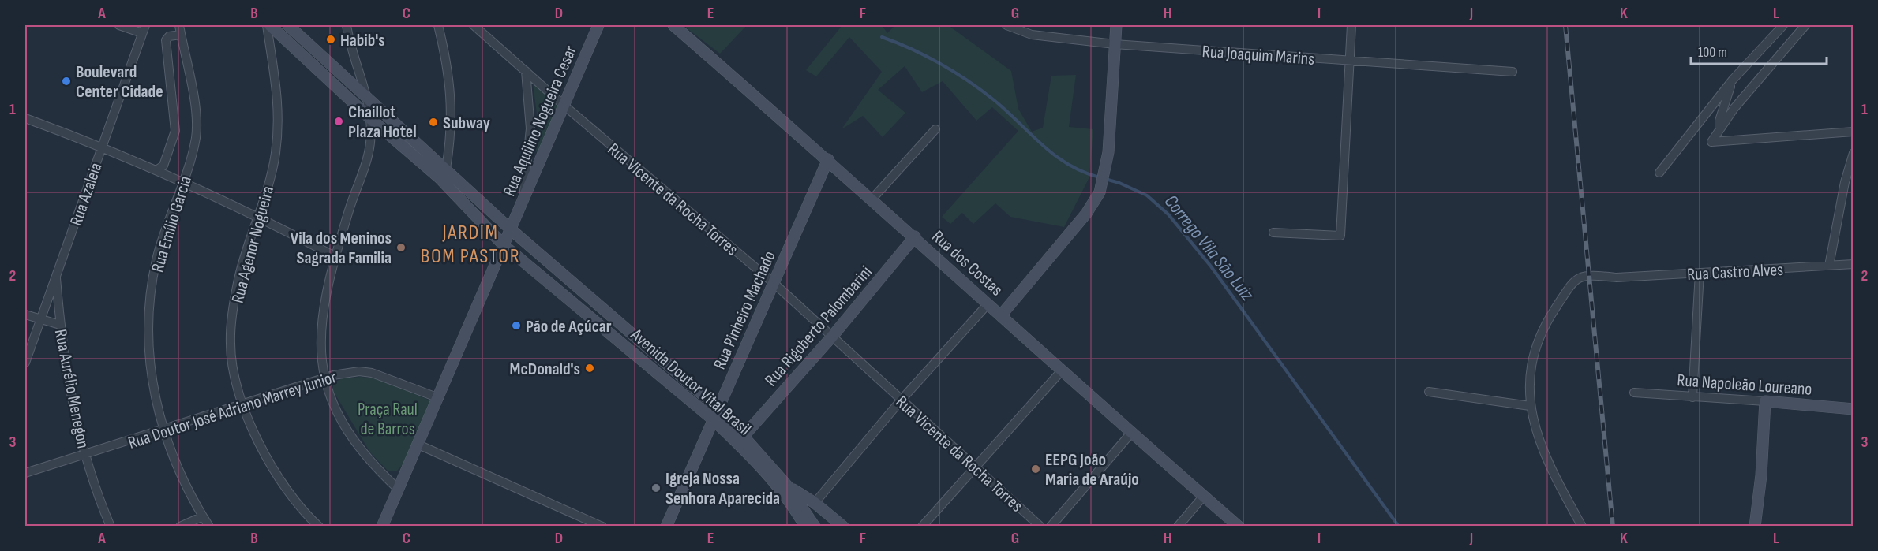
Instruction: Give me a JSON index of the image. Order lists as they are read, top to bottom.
{
  "streets": {
    "street": [
      "Rua Joaquim Marins",
      "Rua Aquilino Nogueira Cesar",
      "Rua Azaleia",
      "Rua Vicente da Rocha Torres",
      "Rua Emílio Garcia",
      "Rua Agenor Nogueira",
      "Rua dos Costas",
      "Rua Castro Alves",
      "Rua Pinheiro Machado",
      "Rua Rigoberto Palombarini",
      "Avenida Doutor Vital Brasil",
      "Rua Napoleão Loureano",
      "Rua Aurélio Menegon",
      "Rua Doutor José Adriano Marrey Junior"
    ]
  },
  "crossings": [
    ["Rua Aquilino Nogueira Cesar", "Rua Vicente da Rocha Torres"],
    ["Rua Aquilino Nogueira Cesar", "Avenida Doutor Vital Brasil"],
    ["Rua Aquilino Nogueira Cesar", "Rua Doutor José Adriano Marrey Junior"],
    ["Rua Azaleia", "Rua Aurélio Menegon"],
    ["Rua Vicente da Rocha Torres", "Rua Pinheiro Machado"],
    ["Rua Vicente da Rocha Torres", "Rua Rigoberto Palombarini"],
    ["Rua Emílio Garcia", "Rua Doutor José Adriano Marrey Junior"],
    ["Rua Agenor Nogueira", "Avenida Doutor Vital Brasil"],
    ["Rua Agenor Nogueira", "Rua Doutor José Adriano Marrey Junior"],
    ["Rua dos Costas", "Rua Pinheiro Machado"],
    ["Rua dos Costas", "Rua Rigoberto Palombarini"],
    ["Rua Pinheiro Machado", "Avenida Doutor Vital Brasil"],
    ["Rua Rigoberto Palombarini", "Avenida Doutor Vital Brasil"],
    ["Rua Aurélio Menegon", "Rua Doutor José Adriano Marrey Junior"]
  ],
  "districts": ["JARDIM BOM PASTOR"],
  "water": ["Corrego Vila São Luiz"],
  "parks": ["Praça Raul de Barros"],
  "places": [
    "Habib's",
    "Boulevard Center Cidade",
    "Chaillot Plaza Hotel",
    "Subway",
    "Vila dos Meninos Sagrada Familia",
    "Pão de Açúcar",
    "McDonald's",
    "EEPG João Maria de Araújo",
    "Igreja Nossa Senhora Aparecida"
  ],
  "scale_bar": "100 m",
  "grid": {
    "columns": [
      "A",
      "B",
      "C",
      "D",
      "E",
      "F",
      "G",
      "H",
      "I",
      "J",
      "K",
      "L"
    ],
    "rows": ["1", "2", "3"]
  }
}
